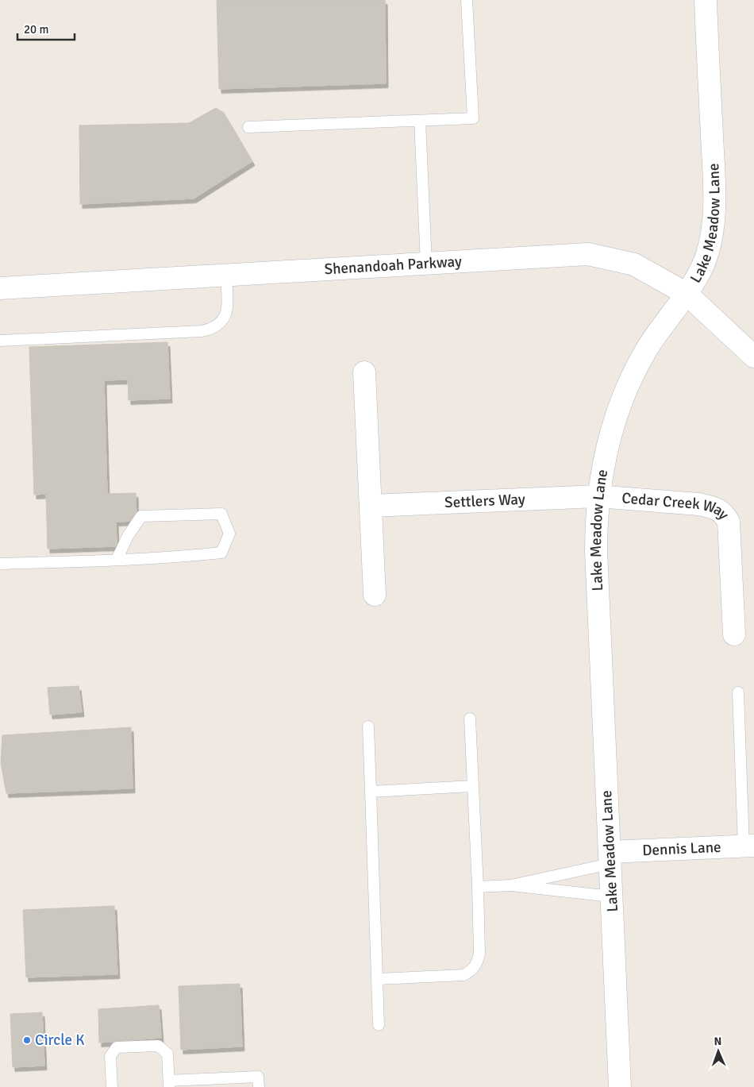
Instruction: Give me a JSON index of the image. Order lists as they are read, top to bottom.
{
  "streets": {
    "street": [
      "Lake Meadow Lane",
      "Shenandoah Parkway",
      "Settlers Way",
      "Cedar Creek Way",
      "Dennis Lane"
    ]
  },
  "crossings": [
    ["Lake Meadow Lane", "Shenandoah Parkway"],
    ["Lake Meadow Lane", "Settlers Way"],
    ["Lake Meadow Lane", "Cedar Creek Way"],
    ["Lake Meadow Lane", "Dennis Lane"],
    ["Settlers Way", "Cedar Creek Way"]
  ],
  "places": ["Circle K"],
  "scale_bar": "20 m",
  "north": "top"
}
